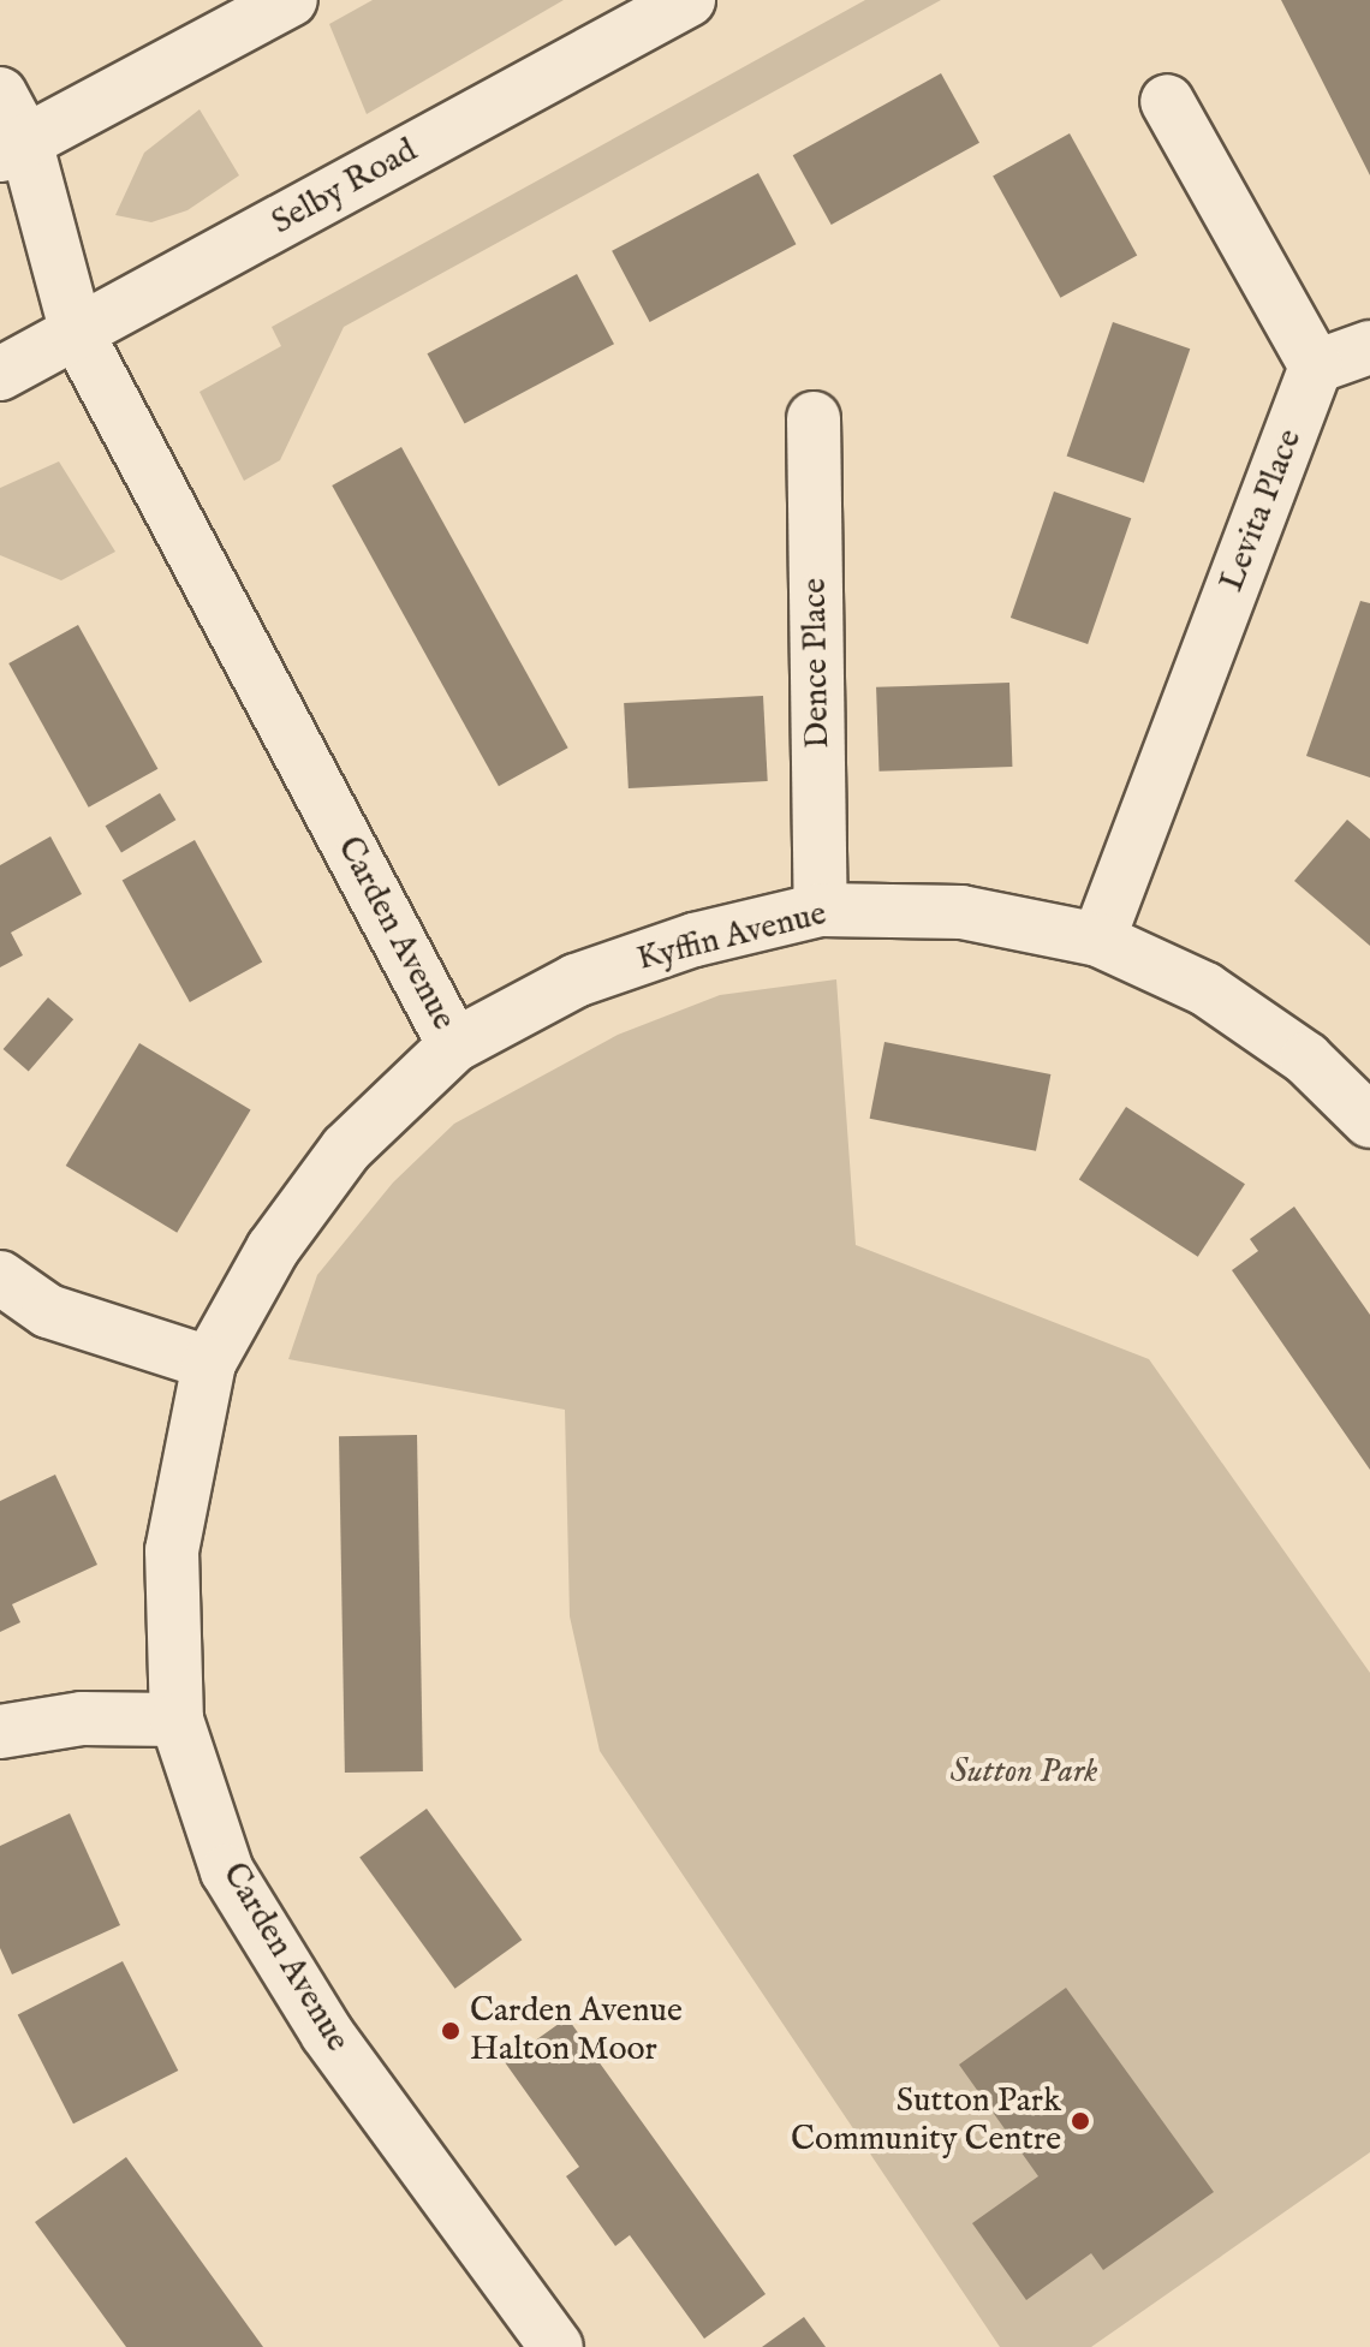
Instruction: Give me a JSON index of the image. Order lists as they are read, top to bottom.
{
  "streets": {
    "street": [
      "Selby Road",
      "Levita Place",
      "Dence Place",
      "Carden Avenue",
      "Kyffin Avenue"
    ]
  },
  "crossings": [
    ["Selby Road", "Carden Avenue"],
    ["Levita Place", "Kyffin Avenue"],
    ["Dence Place", "Kyffin Avenue"],
    ["Carden Avenue", "Kyffin Avenue"]
  ],
  "parks": ["Sutton Park"],
  "places": ["Carden Avenue Halton Moor", "Sutton Park Community Centre"]
}
